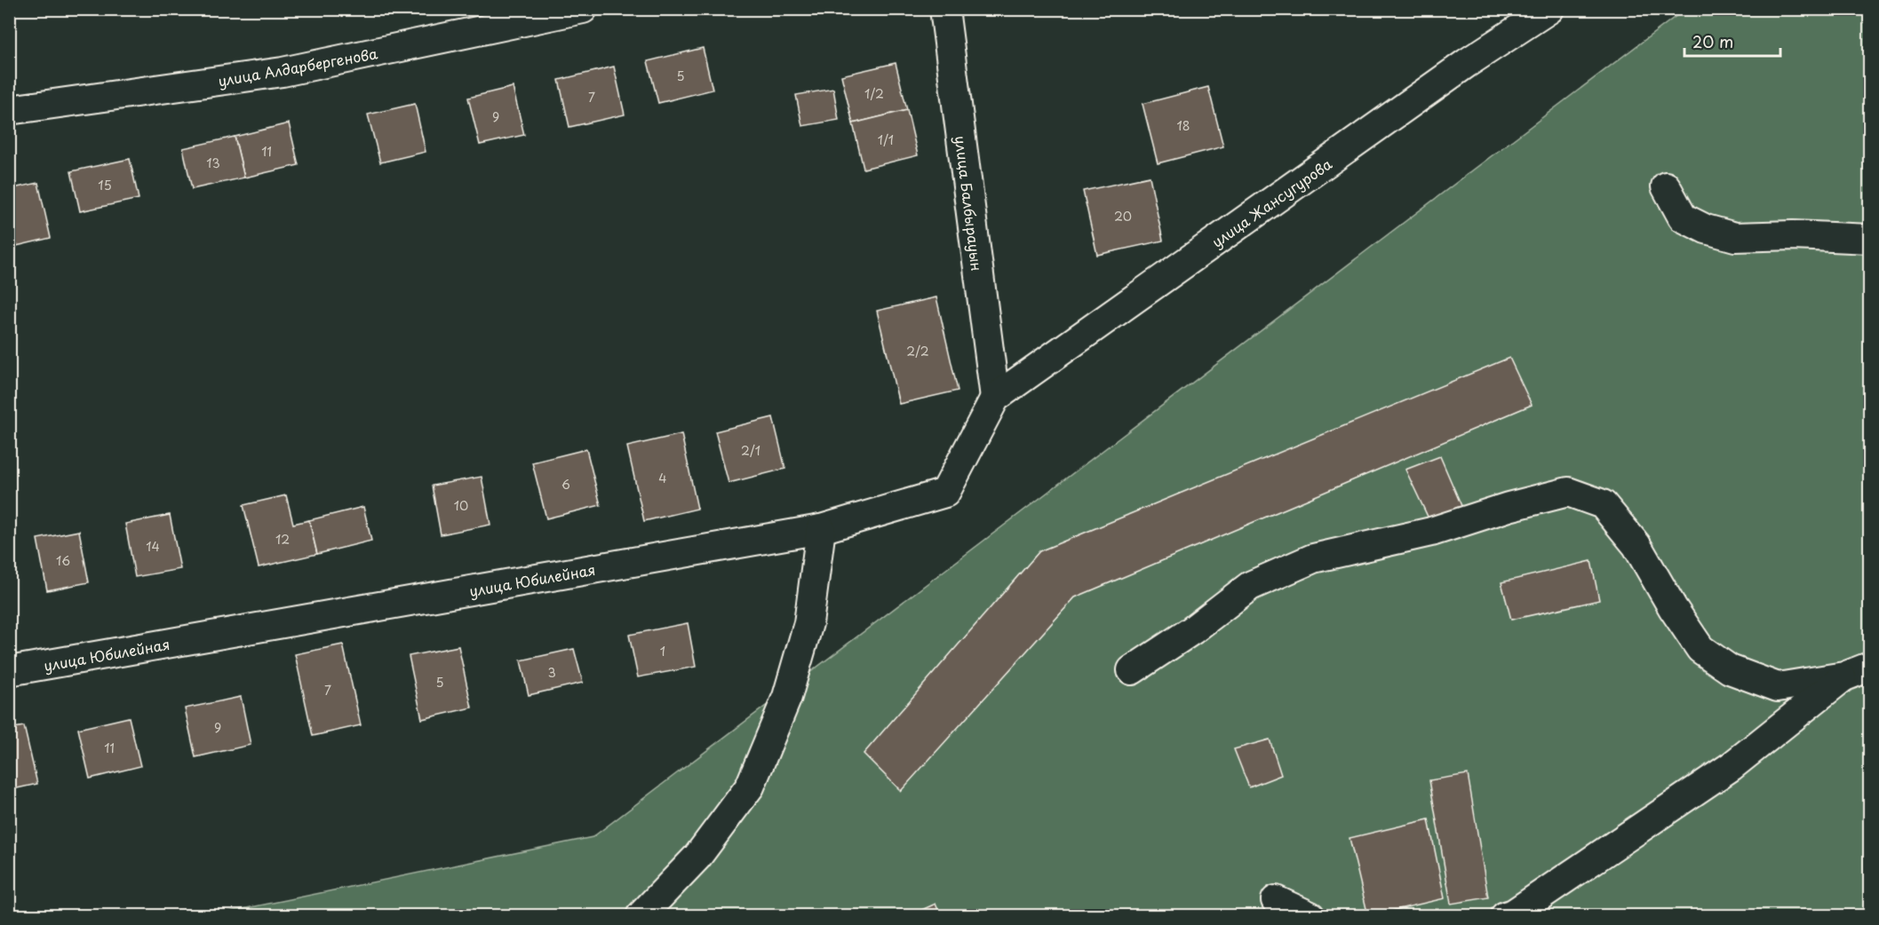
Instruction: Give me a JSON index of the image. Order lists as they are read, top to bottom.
{
  "streets": {
    "street": [
      "улица Алдарбергенова",
      "улица Жансугурова",
      "улица Балбырауын",
      "улица Юбилейная"
    ]
  },
  "crossings": [
    ["улица Жансугурова", "улица Балбырауын"],
    ["улица Жансугурова", "улица Юбилейная"],
    ["улица Балбырауын", "улица Юбилейная"]
  ],
  "house_numbers": [
    "5",
    "1/2",
    "7",
    "9",
    "18",
    "1/1",
    "11",
    "13",
    "15",
    "20",
    "2/2",
    "2/1",
    "4",
    "6",
    "10",
    "12",
    "14",
    "16",
    "1",
    "3",
    "5",
    "7",
    "9",
    "11"
  ],
  "scale_bar": "20 m"
}
